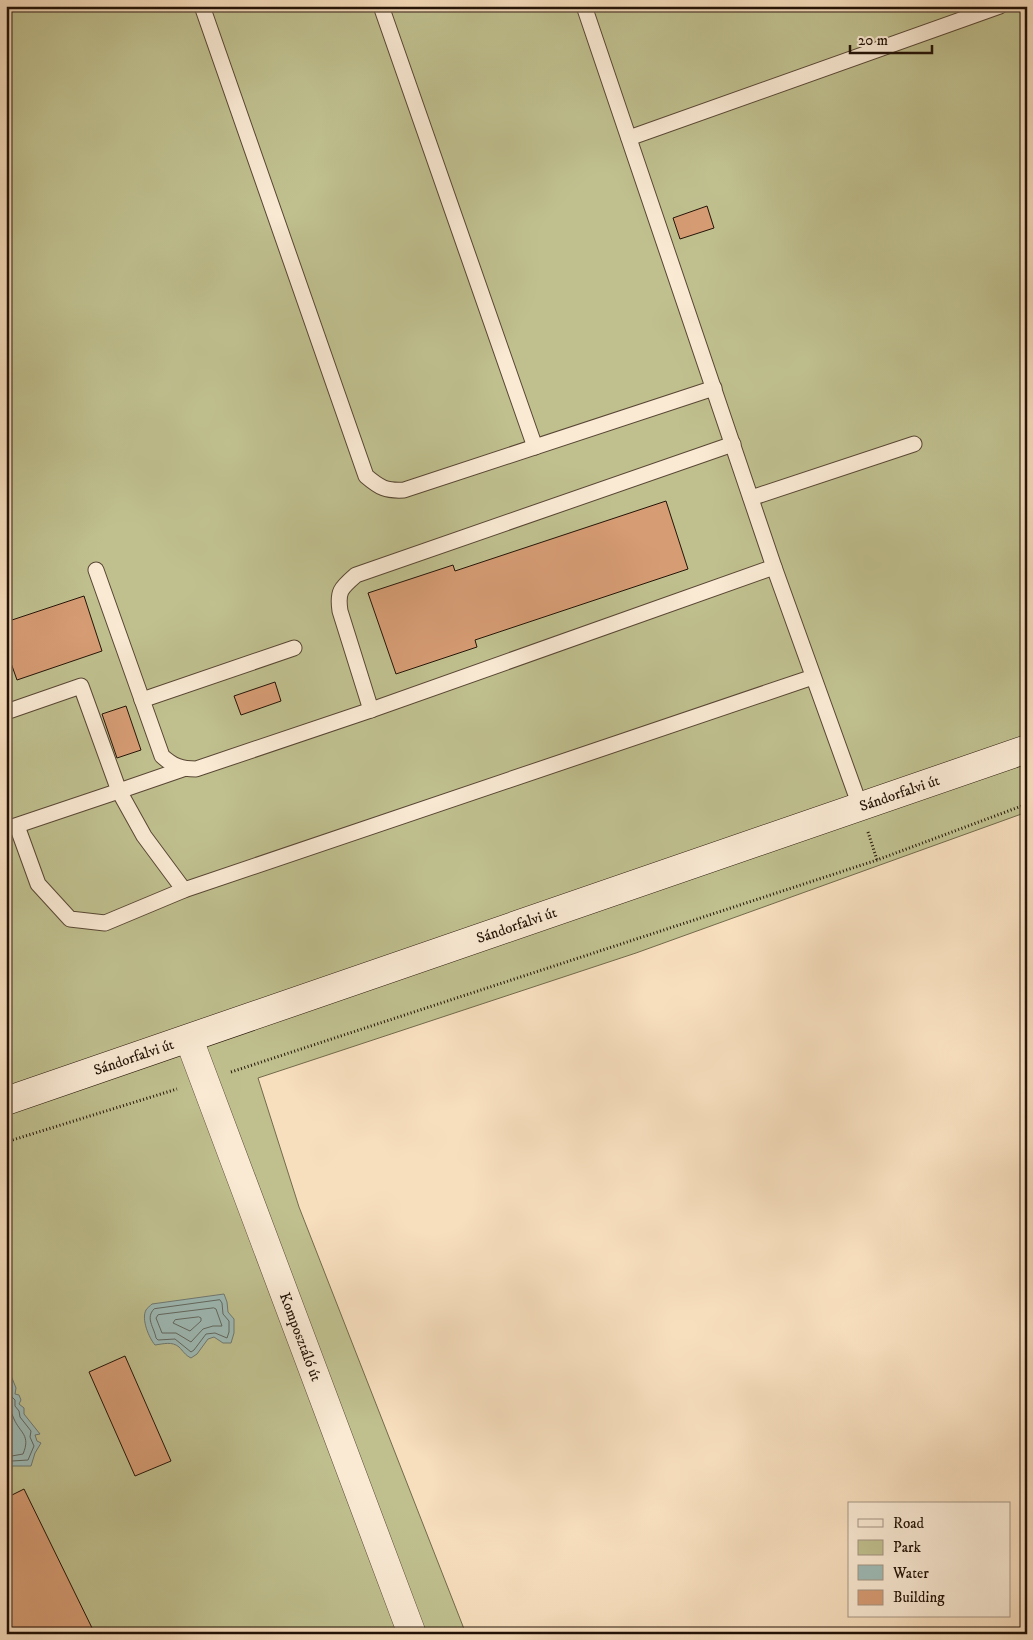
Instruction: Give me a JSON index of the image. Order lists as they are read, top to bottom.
{
  "streets": {
    "main road": ["Sándorfalvi út", "Komposztáló út"]
  },
  "crossings": [
    ["Sándorfalvi út", "Komposztáló út"]
  ],
  "legend": [
    "Road",
    "Park",
    "Water",
    "Building"
  ],
  "scale_bar": "20 m"
}
